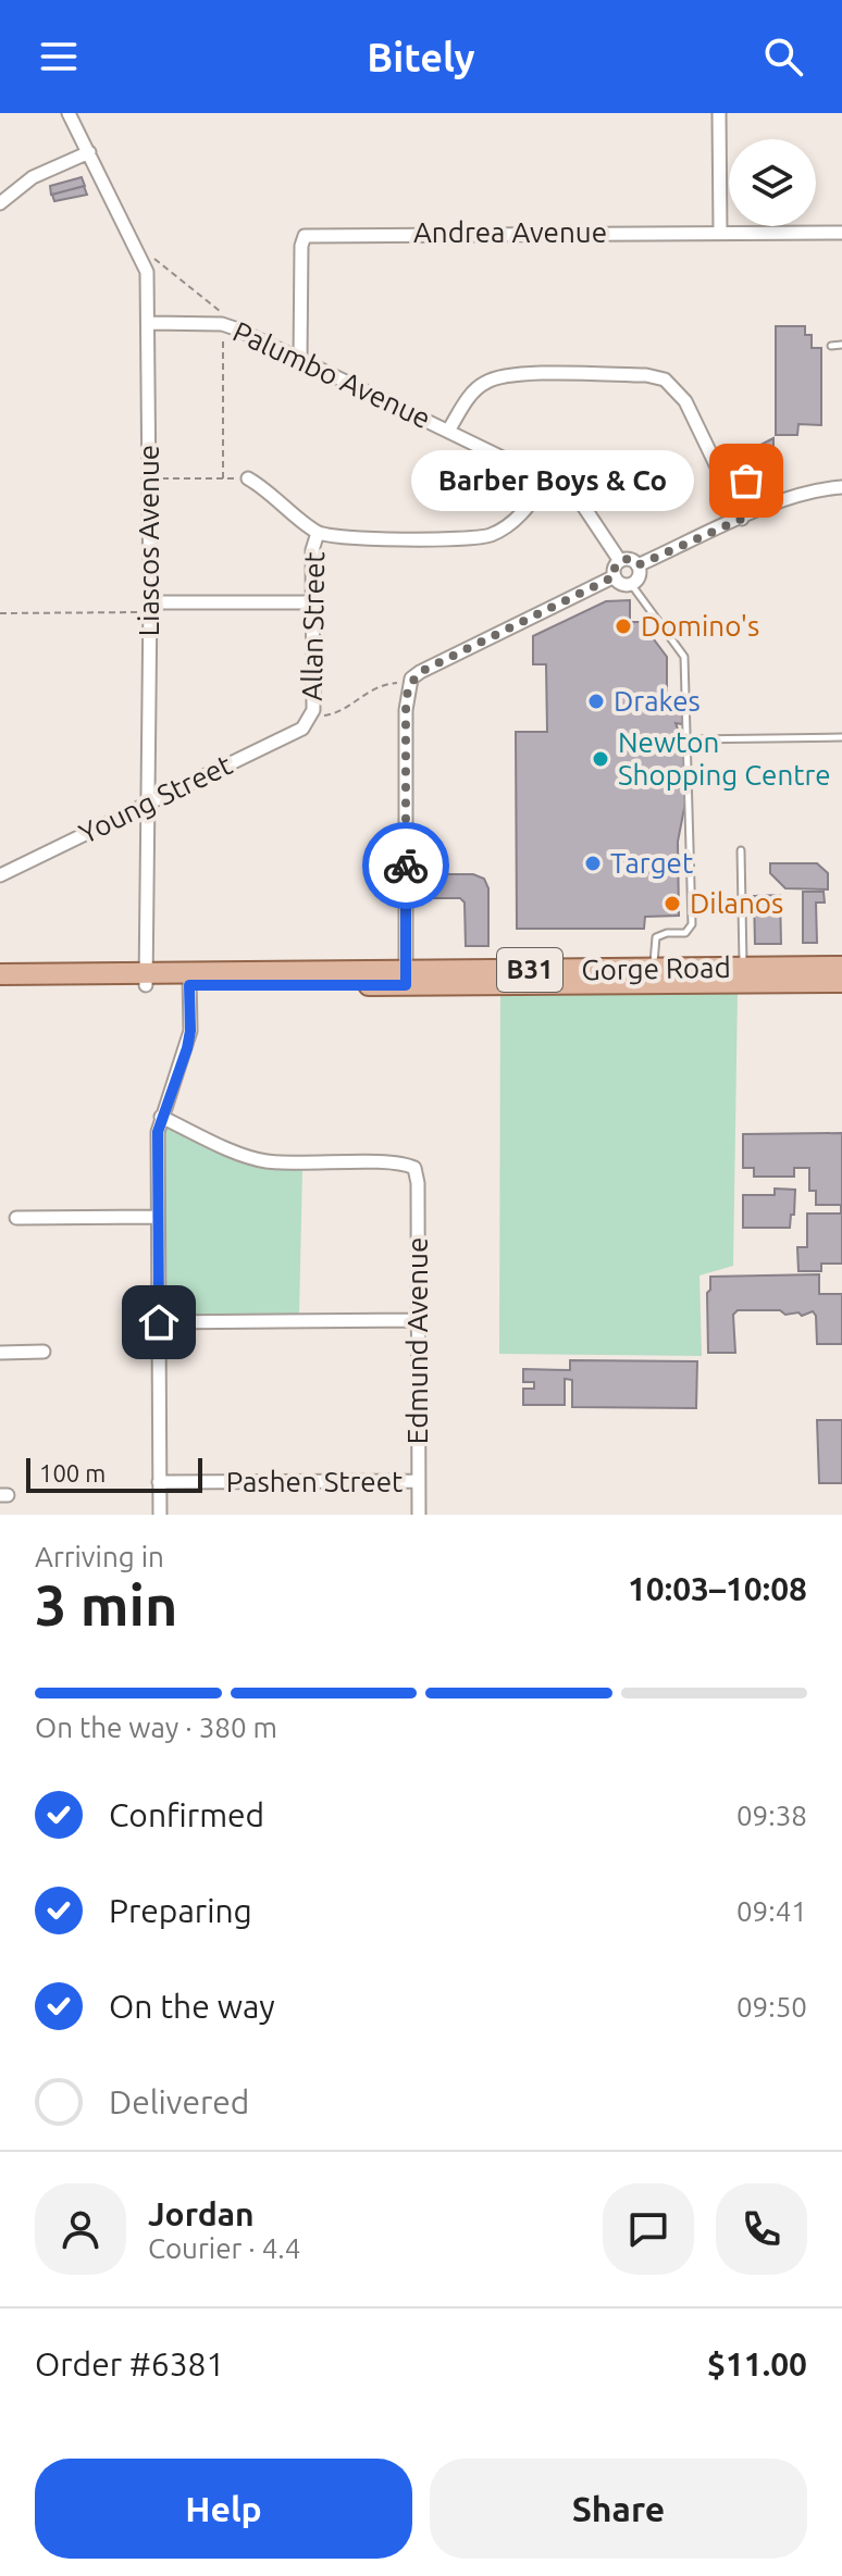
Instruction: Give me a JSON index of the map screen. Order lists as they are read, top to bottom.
{
  "streets": {
    "main road": ["Gorge Road", "B31"],
    "street": [
      "Andrea Avenue",
      "Palumbo Avenue",
      "Liascos Avenue",
      "Allan Street",
      "Young Street",
      "Edmund Avenue",
      "Pashen Street"
    ]
  },
  "crossings": [
    ["Andrea Avenue", "Palumbo Avenue"],
    ["Palumbo Avenue", "Liascos Avenue"],
    ["Liascos Avenue", "Young Street"],
    ["Liascos Avenue", "Gorge Road"],
    ["Allan Street", "Young Street"],
    ["Edmund Avenue", "Pashen Street"]
  ],
  "places": [
    "Barber Boys & Co",
    "Domino's",
    "Drakes",
    "Newton Shopping Centre",
    "Target",
    "Dilanos"
  ],
  "scale_bar": "100 m",
  "page": {
    "header": "Bitely",
    "bubble": "Barber Boys & Co",
    "scale": "100 m",
    "heading": ["3 min", "Arriving in", "10:03–10:08"],
    "panel": [
      "Jordan",
      "Courier · 4.4",
      "Order #6381",
      "$11.00"
    ],
    "bar": "On the way · 380 m",
    "list": [
      ["Confirmed", "09:38"],
      ["Preparing", "09:41"],
      ["On the way", "09:50"],
      "Delivered"
    ],
    "buttons": ["Help", "Share"]
  }
}
